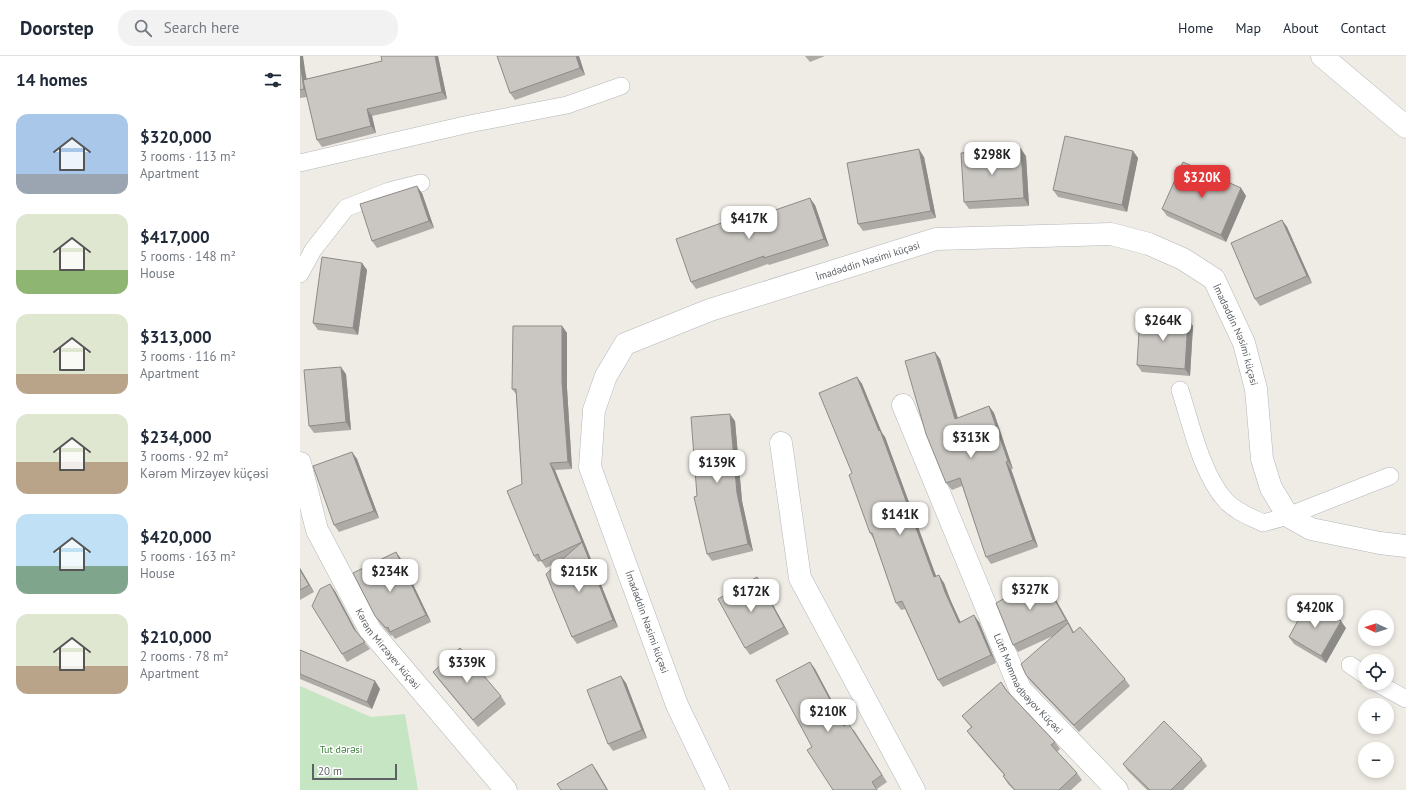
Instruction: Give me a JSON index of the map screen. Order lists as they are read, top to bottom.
{
  "streets": {
    "street": ["İmadəddin Nəsimi küçəsi", "Kərəm Mirzəyev küçəsi", "Lütfi Məmmədbəyov Küçəsi"]
  },
  "parks": ["Tut dərəsi"],
  "scale_bar": "20 m",
  "north": "left",
  "page": {
    "header": "Doorstep",
    "search": "Search here",
    "nav": [
      "Home",
      "Map",
      "About",
      "Contact"
    ],
    "heading": "14 homes",
    "list": [
      {
        "name": "$320,000",
        "note": "3 rooms · 113 m² · Apartment"
      },
      {
        "name": "$417,000",
        "note": "5 rooms · 148 m² · House"
      },
      {
        "name": "$313,000",
        "note": "3 rooms · 116 m² · Apartment"
      },
      {
        "name": "$234,000",
        "note": "3 rooms · 92 m² · Kərəm Mirzəyev küçəsi"
      },
      {
        "name": "$420,000",
        "note": "5 rooms · 163 m² · House"
      },
      {
        "name": "$210,000",
        "note": "2 rooms · 78 m² · Apartment"
      }
    ],
    "price": [
      "$298K",
      "$320K",
      "$417K",
      "$264K",
      "$313K",
      "$139K",
      "$141K",
      "$234K",
      "$215K",
      "$327K",
      "$172K",
      "$420K",
      "$339K",
      "$210K"
    ],
    "map_buttons": ["+", "−"],
    "scale": "20 m"
  }
}
